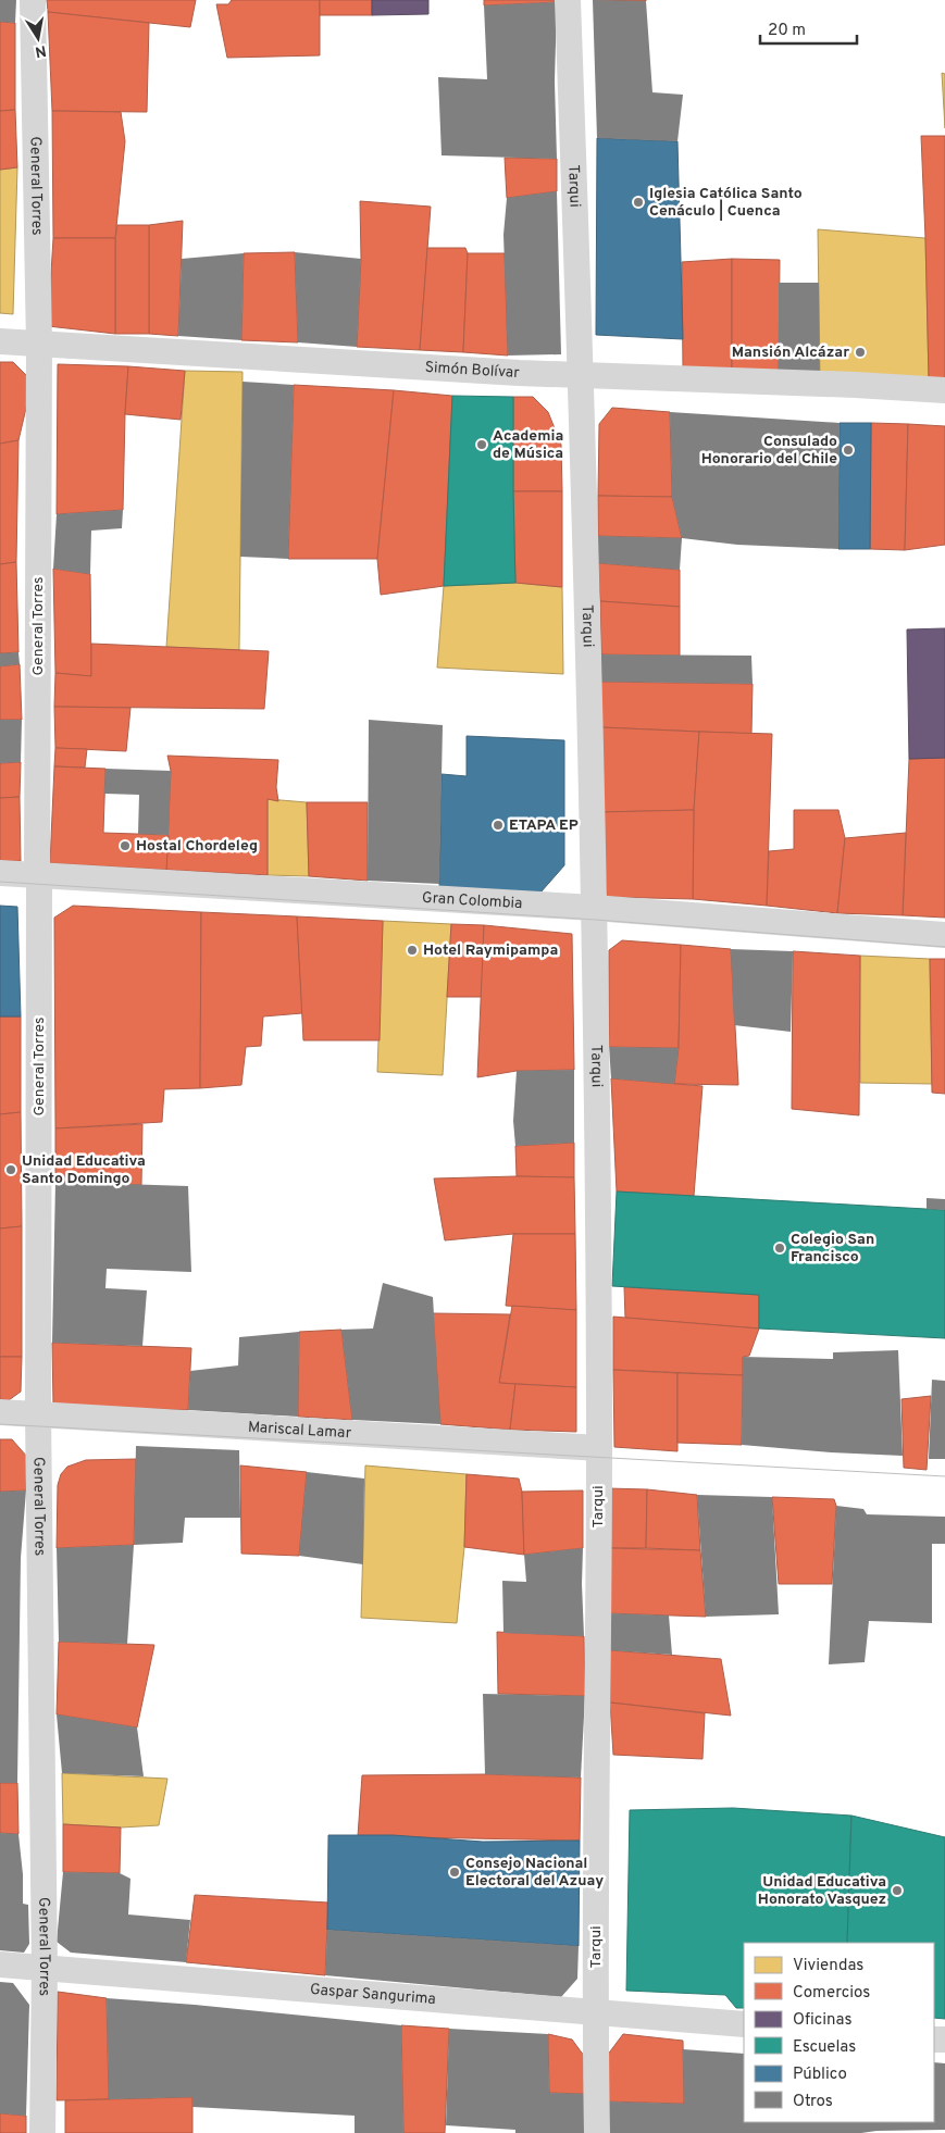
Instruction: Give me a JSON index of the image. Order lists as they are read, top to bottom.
{
  "streets": {
    "street": [
      "General Torres",
      "Tarqui",
      "Simón Bolívar",
      "Gran Colombia",
      "Mariscal Lamar",
      "Gaspar Sangurima"
    ]
  },
  "crossings": [
    ["General Torres", "Simón Bolívar"],
    ["General Torres", "Gran Colombia"],
    ["General Torres", "Mariscal Lamar"],
    ["General Torres", "Gaspar Sangurima"],
    ["Tarqui", "Simón Bolívar"],
    ["Tarqui", "Gran Colombia"],
    ["Tarqui", "Mariscal Lamar"],
    ["Tarqui", "Gaspar Sangurima"]
  ],
  "places": [
    "Iglesia Católica Santo Cenáculo | Cuenca",
    "Mansión Alcázar",
    "Academia de Música",
    "Consulado Honorario del Chile",
    "ETAPA EP",
    "Hostal Chordeleg",
    "Hotel Raymipampa",
    "Unidad Educativa Santo Domingo",
    "Colegio San Francisco",
    "Consejo Nacional Electoral del Azuay",
    "Unidad Educativa Honorato Vasquez"
  ],
  "legend": [
    "Viviendas",
    "Comercios",
    "Oficinas",
    "Escuelas",
    "Público",
    "Otros"
  ],
  "scale_bar": "20 m",
  "north": "bottom"
}
